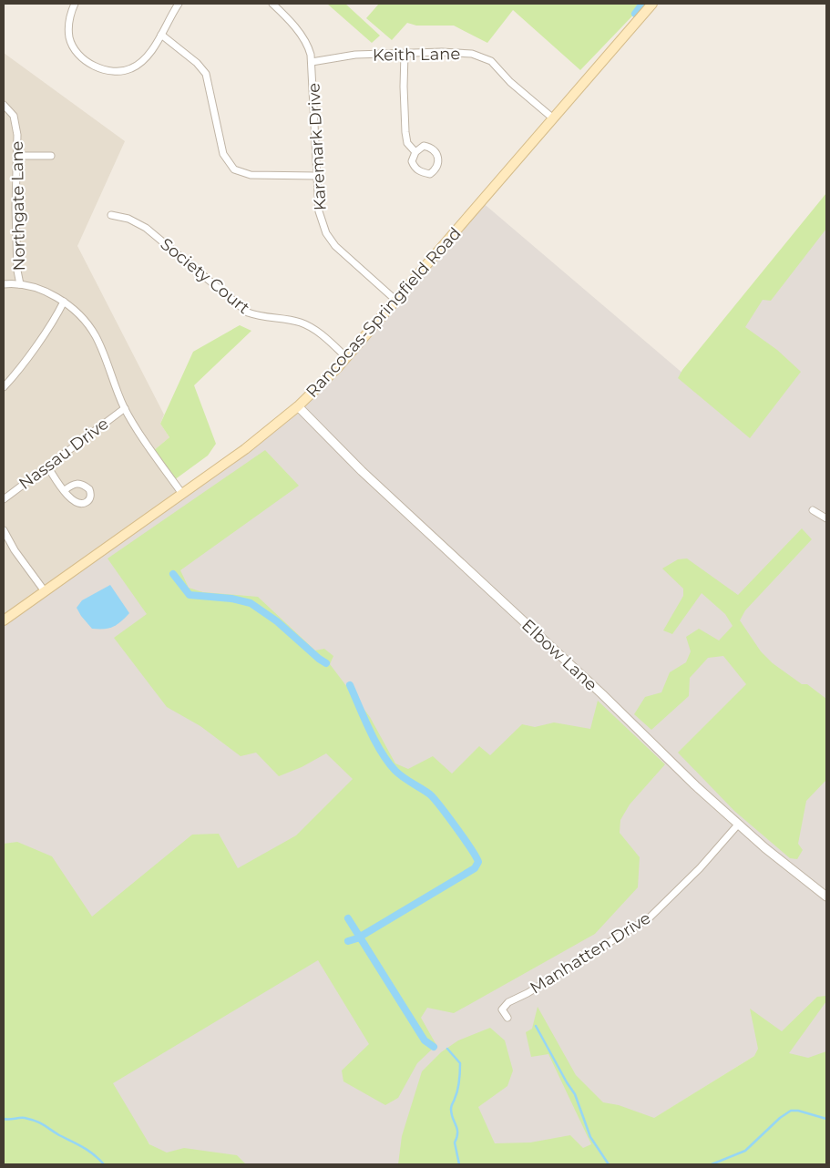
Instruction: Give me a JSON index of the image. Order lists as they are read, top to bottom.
{
  "streets": {
    "main road": ["Rancocas-Springfield Road"],
    "street": [
      "Keith Lane",
      "Karemark Drive",
      "Northgate Lane",
      "Society Court",
      "Nassau Drive",
      "Elbow Lane",
      "Manhatten Drive"
    ]
  },
  "crossings": [
    ["Keith Lane", "Karemark Drive"],
    ["Keith Lane", "Rancocas-Springfield Road"],
    ["Karemark Drive", "Rancocas-Springfield Road"],
    ["Society Court", "Rancocas-Springfield Road"],
    ["Rancocas-Springfield Road", "Elbow Lane"],
    ["Elbow Lane", "Manhatten Drive"]
  ]
}
